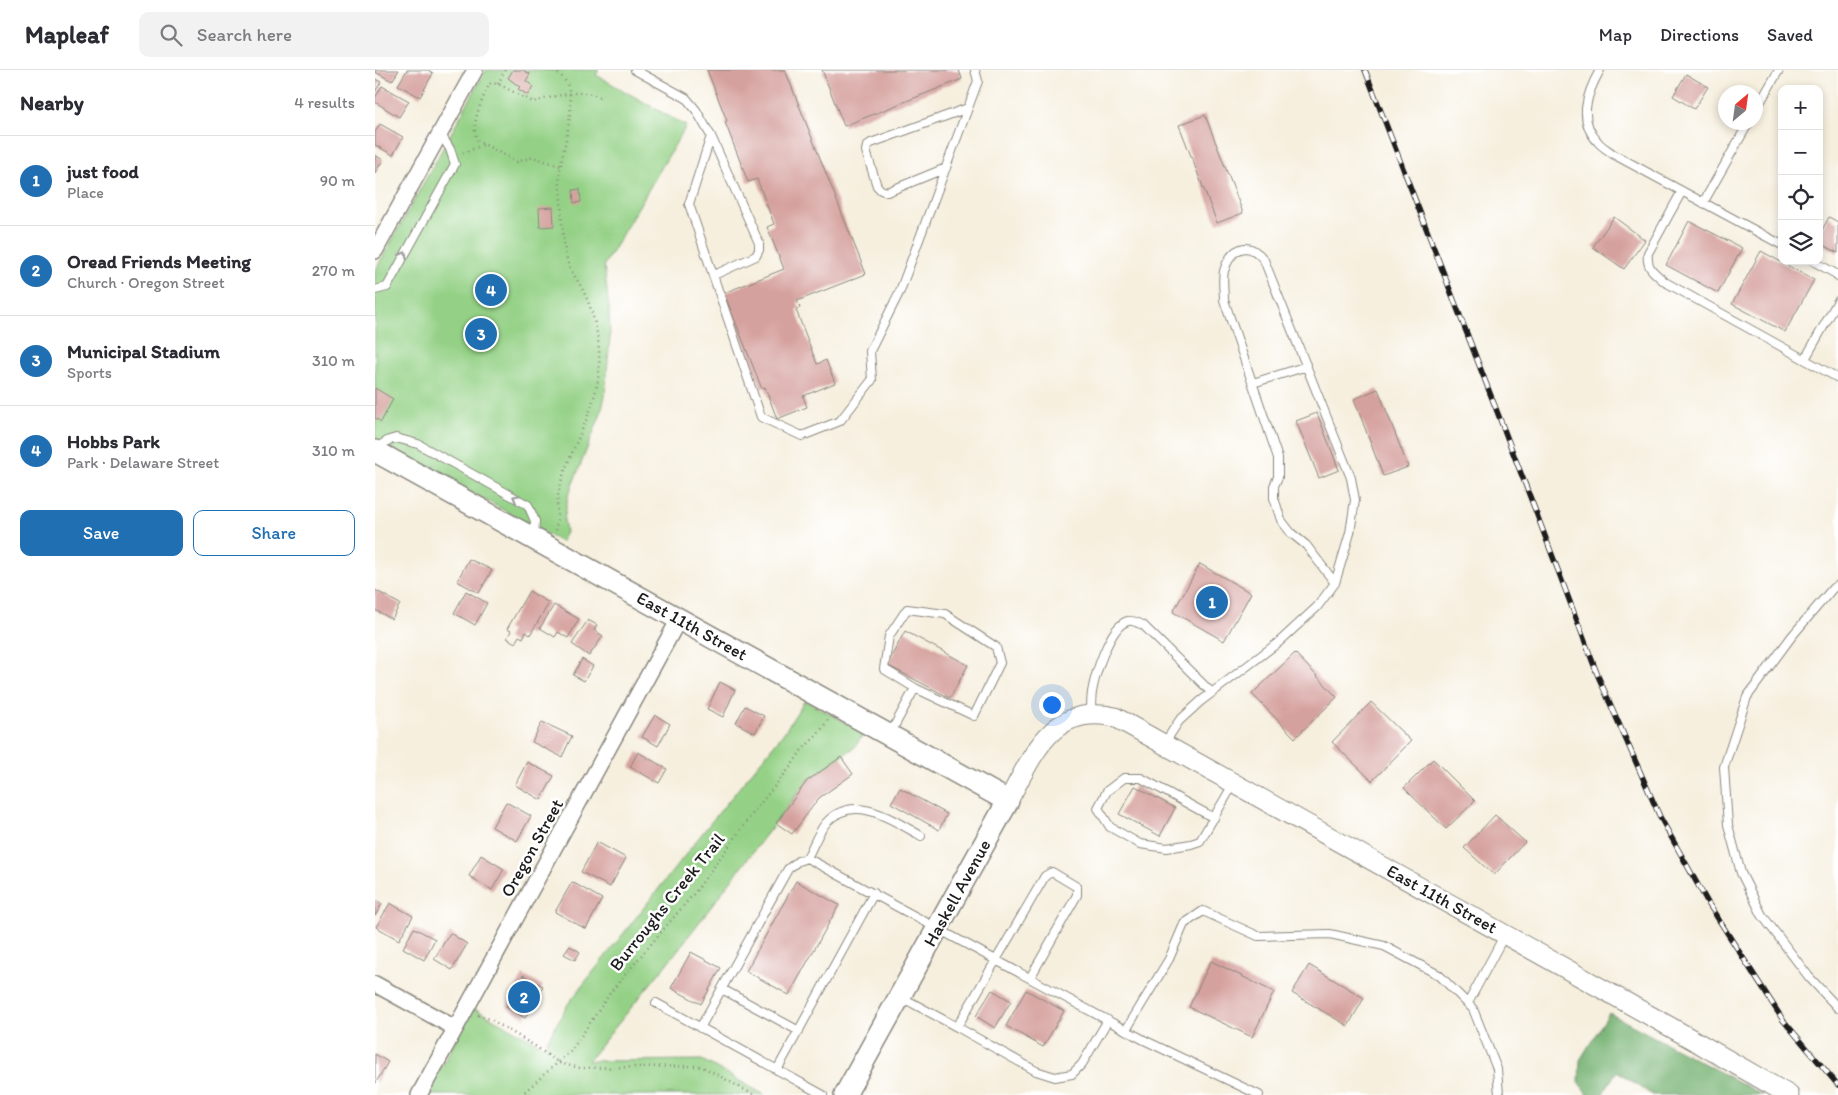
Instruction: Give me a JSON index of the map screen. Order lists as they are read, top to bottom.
{
  "streets": {
    "main road": ["East 11th Street", "Haskell Avenue"],
    "street": ["Oregon Street"],
    "path": ["Burroughs Creek Trail"]
  },
  "crossings": [
    ["East 11th Street", "Oregon Street"],
    ["East 11th Street", "Haskell Avenue"]
  ],
  "north": "top right",
  "page": {
    "header": "Mapleaf",
    "search": "Search here",
    "nav": ["Map", "Directions", "Saved"],
    "heading": ["Nearby", "4 results"],
    "map_buttons": ["+", "−"],
    "list": [
      {
        "mark": "1",
        "name": "just food",
        "note": "Place",
        "value": "90 m"
      },
      {
        "mark": "2",
        "name": "Oread Friends Meeting",
        "note": "Church · Oregon Street",
        "value": "270 m"
      },
      {
        "mark": "3",
        "name": "Municipal Stadium",
        "note": "Sports",
        "value": "310 m"
      },
      {
        "mark": "4",
        "name": "Hobbs Park",
        "note": "Park · Delaware Street",
        "value": "310 m"
      }
    ],
    "pins": [
      "4",
      "3",
      "1",
      "2"
    ],
    "buttons": ["Save", "Share"]
  }
}
